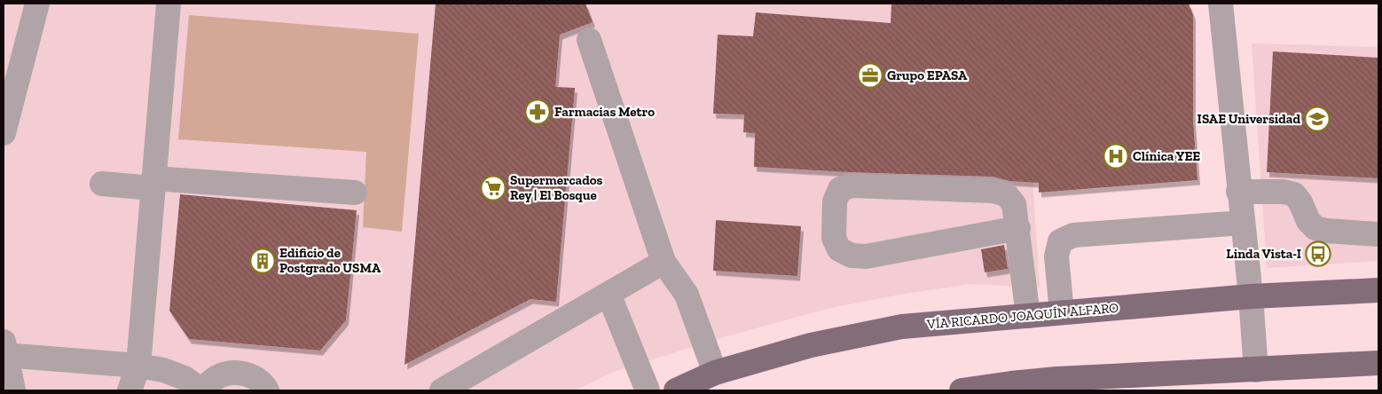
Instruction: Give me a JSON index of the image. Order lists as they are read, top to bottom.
{
  "streets": {
    "main road": ["VÍA RICARDO JOAQUÍN ALFARO"]
  },
  "places": {
    "office": ["Grupo EPASA"],
    "pharmacy": ["Farmacias Metro"],
    "school or university": ["ISAE Universidad"],
    "hospital": ["Clínica YEE"],
    "supermarket": ["Supermercados Rey | El Bosque"],
    "bus stop": ["Linda Vista-I"],
    "building": ["Edificio de Postgrado USMA"]
  }
}
